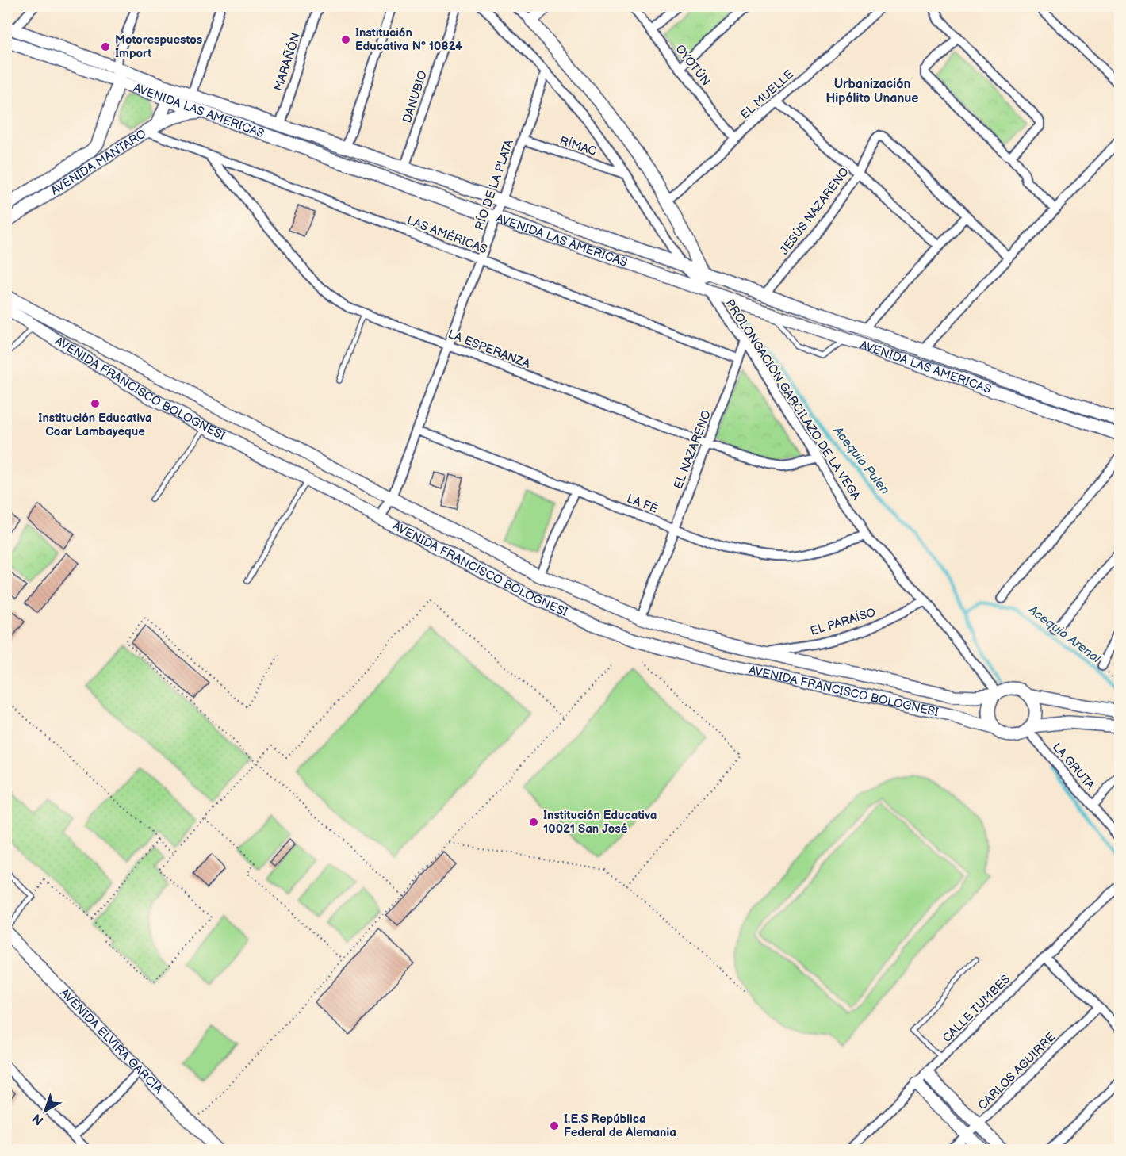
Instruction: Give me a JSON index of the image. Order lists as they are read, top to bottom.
{
  "streets": {
    "street": [
      "MARAÑÓN",
      "OYOTÚN",
      "EL MUELLE",
      "DANUBIO",
      "AVENIDA LAS AMERICAS",
      "RÍMAC",
      "AVENIDA MANTARO",
      "RÍO DE LA PLATA",
      "JESÚS NAZARENO",
      "LAS AMÉRICAS",
      "LA ESPERANZA",
      "AVENIDA FRANCISCO BOLOGNESI",
      "PROLONGACIÓN GARCILAZO DE LA VEGA",
      "EL NAZARENO",
      "LA FÉ",
      "EL PARAÍSO",
      "LA GRUTA",
      "CALLE TUMBES",
      "AVENIDA ELVIRA GARCÍA",
      "CARLOS AGUIRRE"
    ]
  },
  "crossings": [
    ["MARAÑÓN", "AVENIDA LAS AMERICAS"],
    ["OYOTÚN", "EL MUELLE"],
    ["DANUBIO", "AVENIDA LAS AMERICAS"],
    ["AVENIDA LAS AMERICAS", "AVENIDA MANTARO"],
    ["AVENIDA LAS AMERICAS", "RÍO DE LA PLATA"],
    ["AVENIDA LAS AMERICAS", "JESÚS NAZARENO"],
    ["AVENIDA LAS AMERICAS", "PROLONGACIÓN GARCILAZO DE LA VEGA"],
    ["RÍMAC", "RÍO DE LA PLATA"],
    ["RÍMAC", "PROLONGACIÓN GARCILAZO DE LA VEGA"],
    ["AVENIDA MANTARO", "LAS AMÉRICAS"],
    ["RÍO DE LA PLATA", "LAS AMÉRICAS"],
    ["RÍO DE LA PLATA", "LA ESPERANZA"],
    ["RÍO DE LA PLATA", "AVENIDA FRANCISCO BOLOGNESI"],
    ["RÍO DE LA PLATA", "PROLONGACIÓN GARCILAZO DE LA VEGA"],
    ["RÍO DE LA PLATA", "LA FÉ"],
    ["LAS AMÉRICAS", "LA ESPERANZA"],
    ["LAS AMÉRICAS", "EL NAZARENO"],
    ["LA ESPERANZA", "PROLONGACIÓN GARCILAZO DE LA VEGA"],
    ["LA ESPERANZA", "EL NAZARENO"],
    ["AVENIDA FRANCISCO BOLOGNESI", "PROLONGACIÓN GARCILAZO DE LA VEGA"],
    ["AVENIDA FRANCISCO BOLOGNESI", "EL NAZARENO"],
    ["AVENIDA FRANCISCO BOLOGNESI", "EL PARAÍSO"],
    ["AVENIDA FRANCISCO BOLOGNESI", "LA GRUTA"],
    ["PROLONGACIÓN GARCILAZO DE LA VEGA", "EL NAZARENO"],
    ["PROLONGACIÓN GARCILAZO DE LA VEGA", "LA FÉ"],
    ["PROLONGACIÓN GARCILAZO DE LA VEGA", "EL PARAÍSO"],
    ["PROLONGACIÓN GARCILAZO DE LA VEGA", "LA GRUTA"],
    ["EL NAZARENO", "LA FÉ"]
  ],
  "districts": ["Urbanización Hipólito Unanue"],
  "water": ["Acequia Pulen", "Acequia Arenal"],
  "places": [
    "Institución Educativa Nº 10824",
    "Motorespuestos Import",
    "Institución Educativa Coar Lambayeque",
    "Institución Educativa 10021 San José",
    "I.E.S República Federal de Alemania"
  ],
  "north": "bottom left"
}
